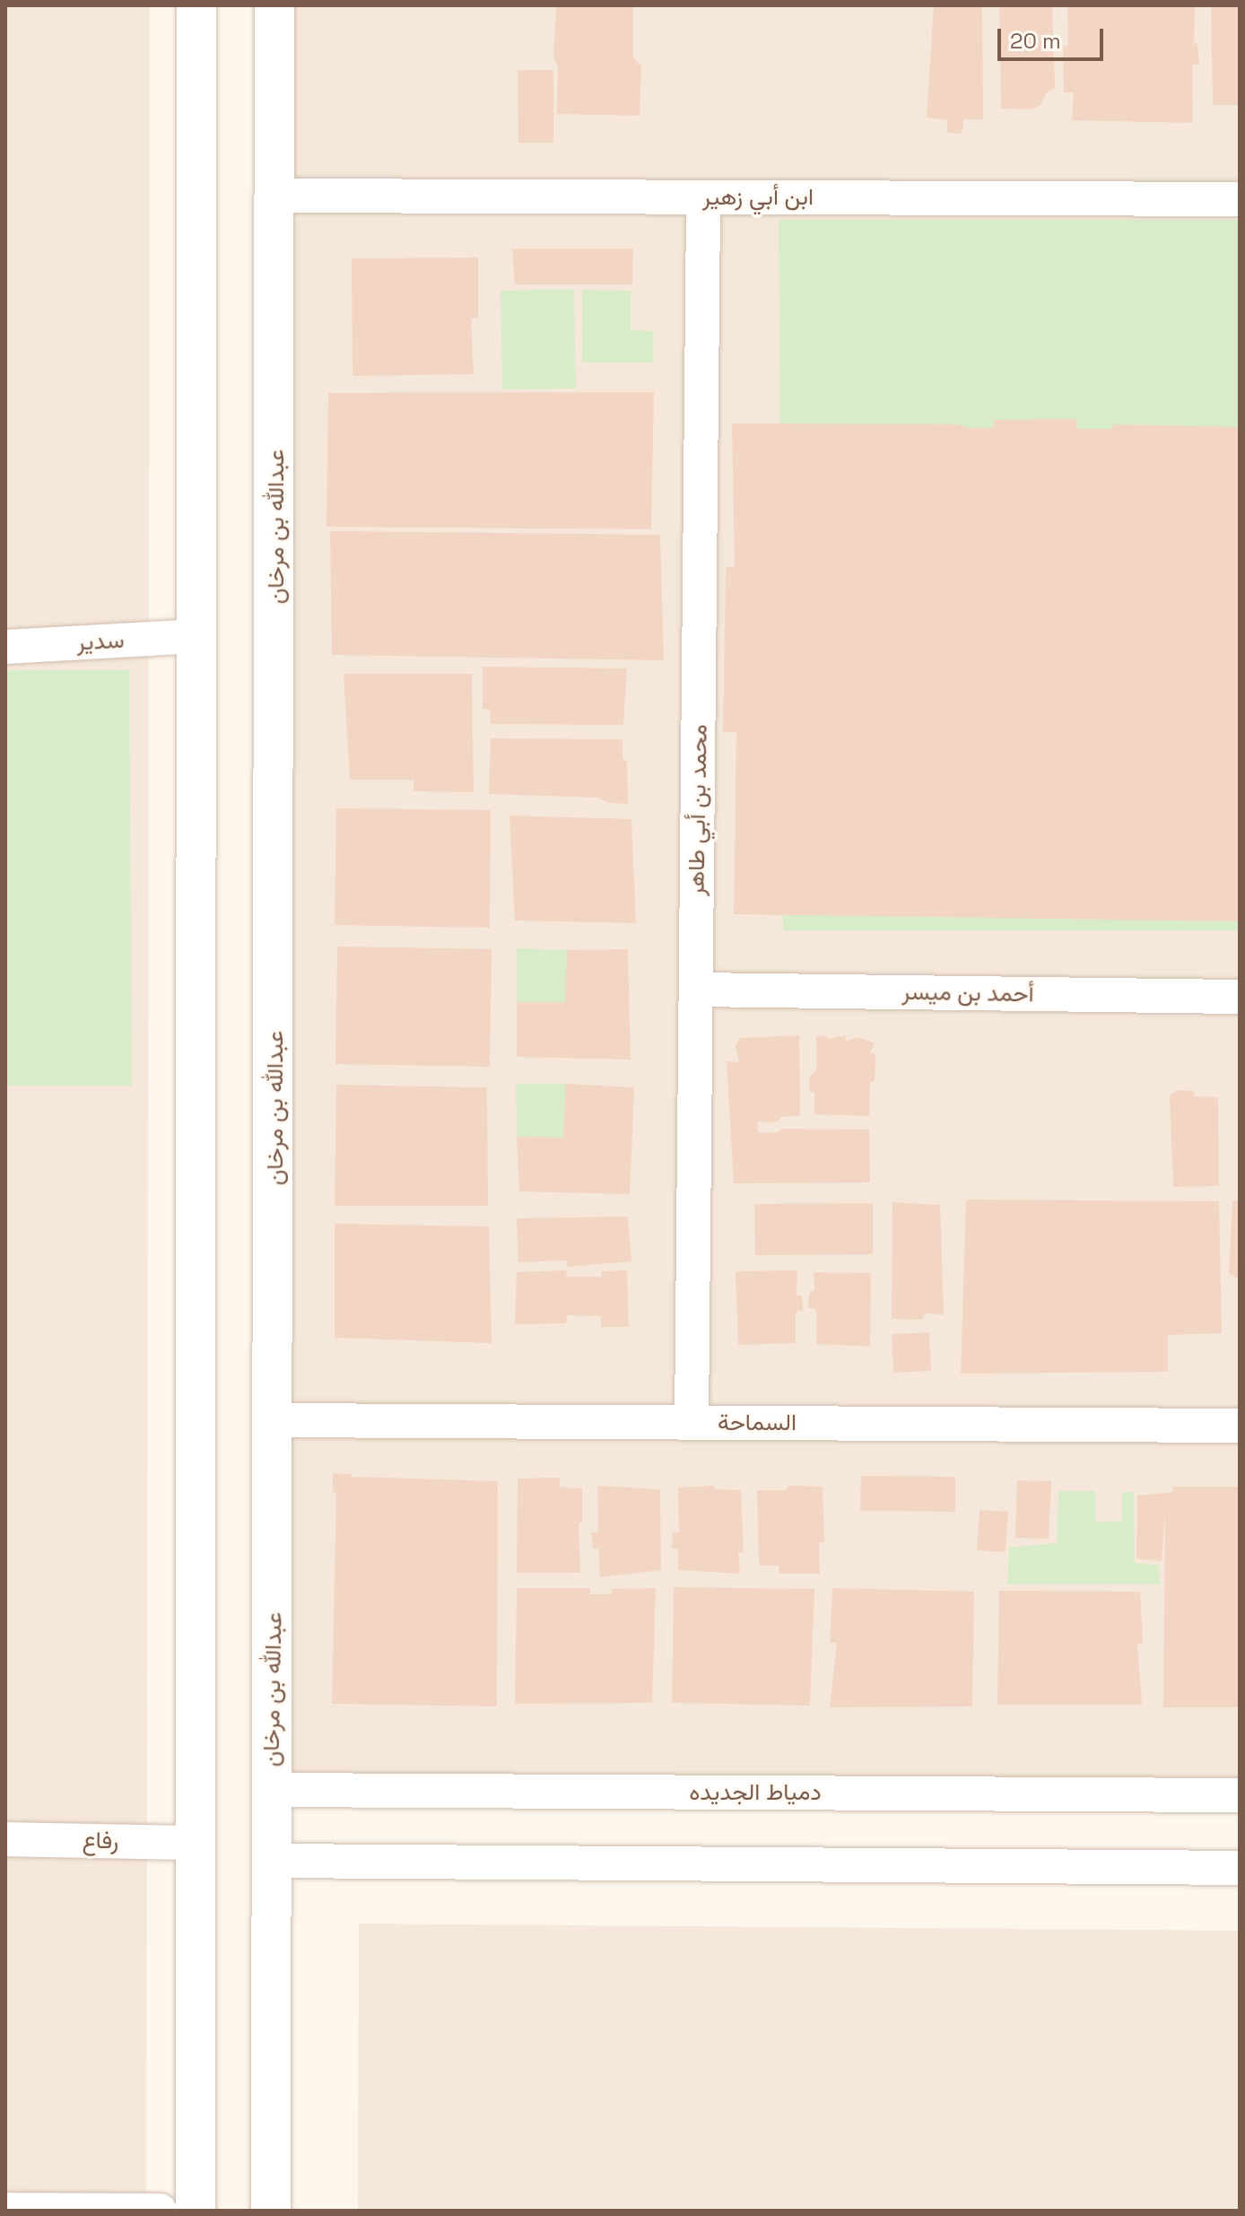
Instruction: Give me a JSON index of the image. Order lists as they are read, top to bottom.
{
  "streets": {
    "street": [
      "ابن أبي زهير",
      "عبدالله بن مرخان",
      "سدير",
      "محمد بن أبي طاهر",
      "أحمد بن ميسر",
      "السماحة",
      "دمياط الجديده",
      "رفاع"
    ]
  },
  "crossings": [
    ["ابن أبي زهير", "عبدالله بن مرخان"],
    ["ابن أبي زهير", "محمد بن أبي طاهر"],
    ["عبدالله بن مرخان", "السماحة"],
    ["عبدالله بن مرخان", "دمياط الجديده"],
    ["محمد بن أبي طاهر", "أحمد بن ميسر"],
    ["محمد بن أبي طاهر", "السماحة"]
  ],
  "scale_bar": "20 m"
}
